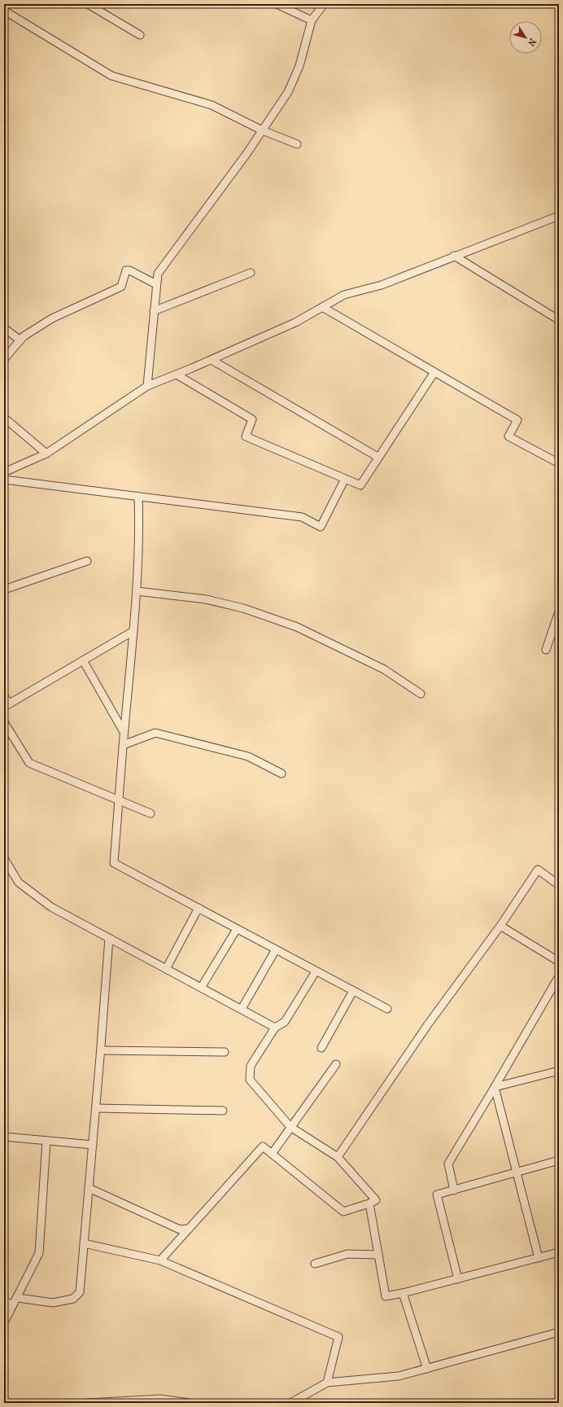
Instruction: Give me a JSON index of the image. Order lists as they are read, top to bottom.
{
  "north": "bottom right"
}
